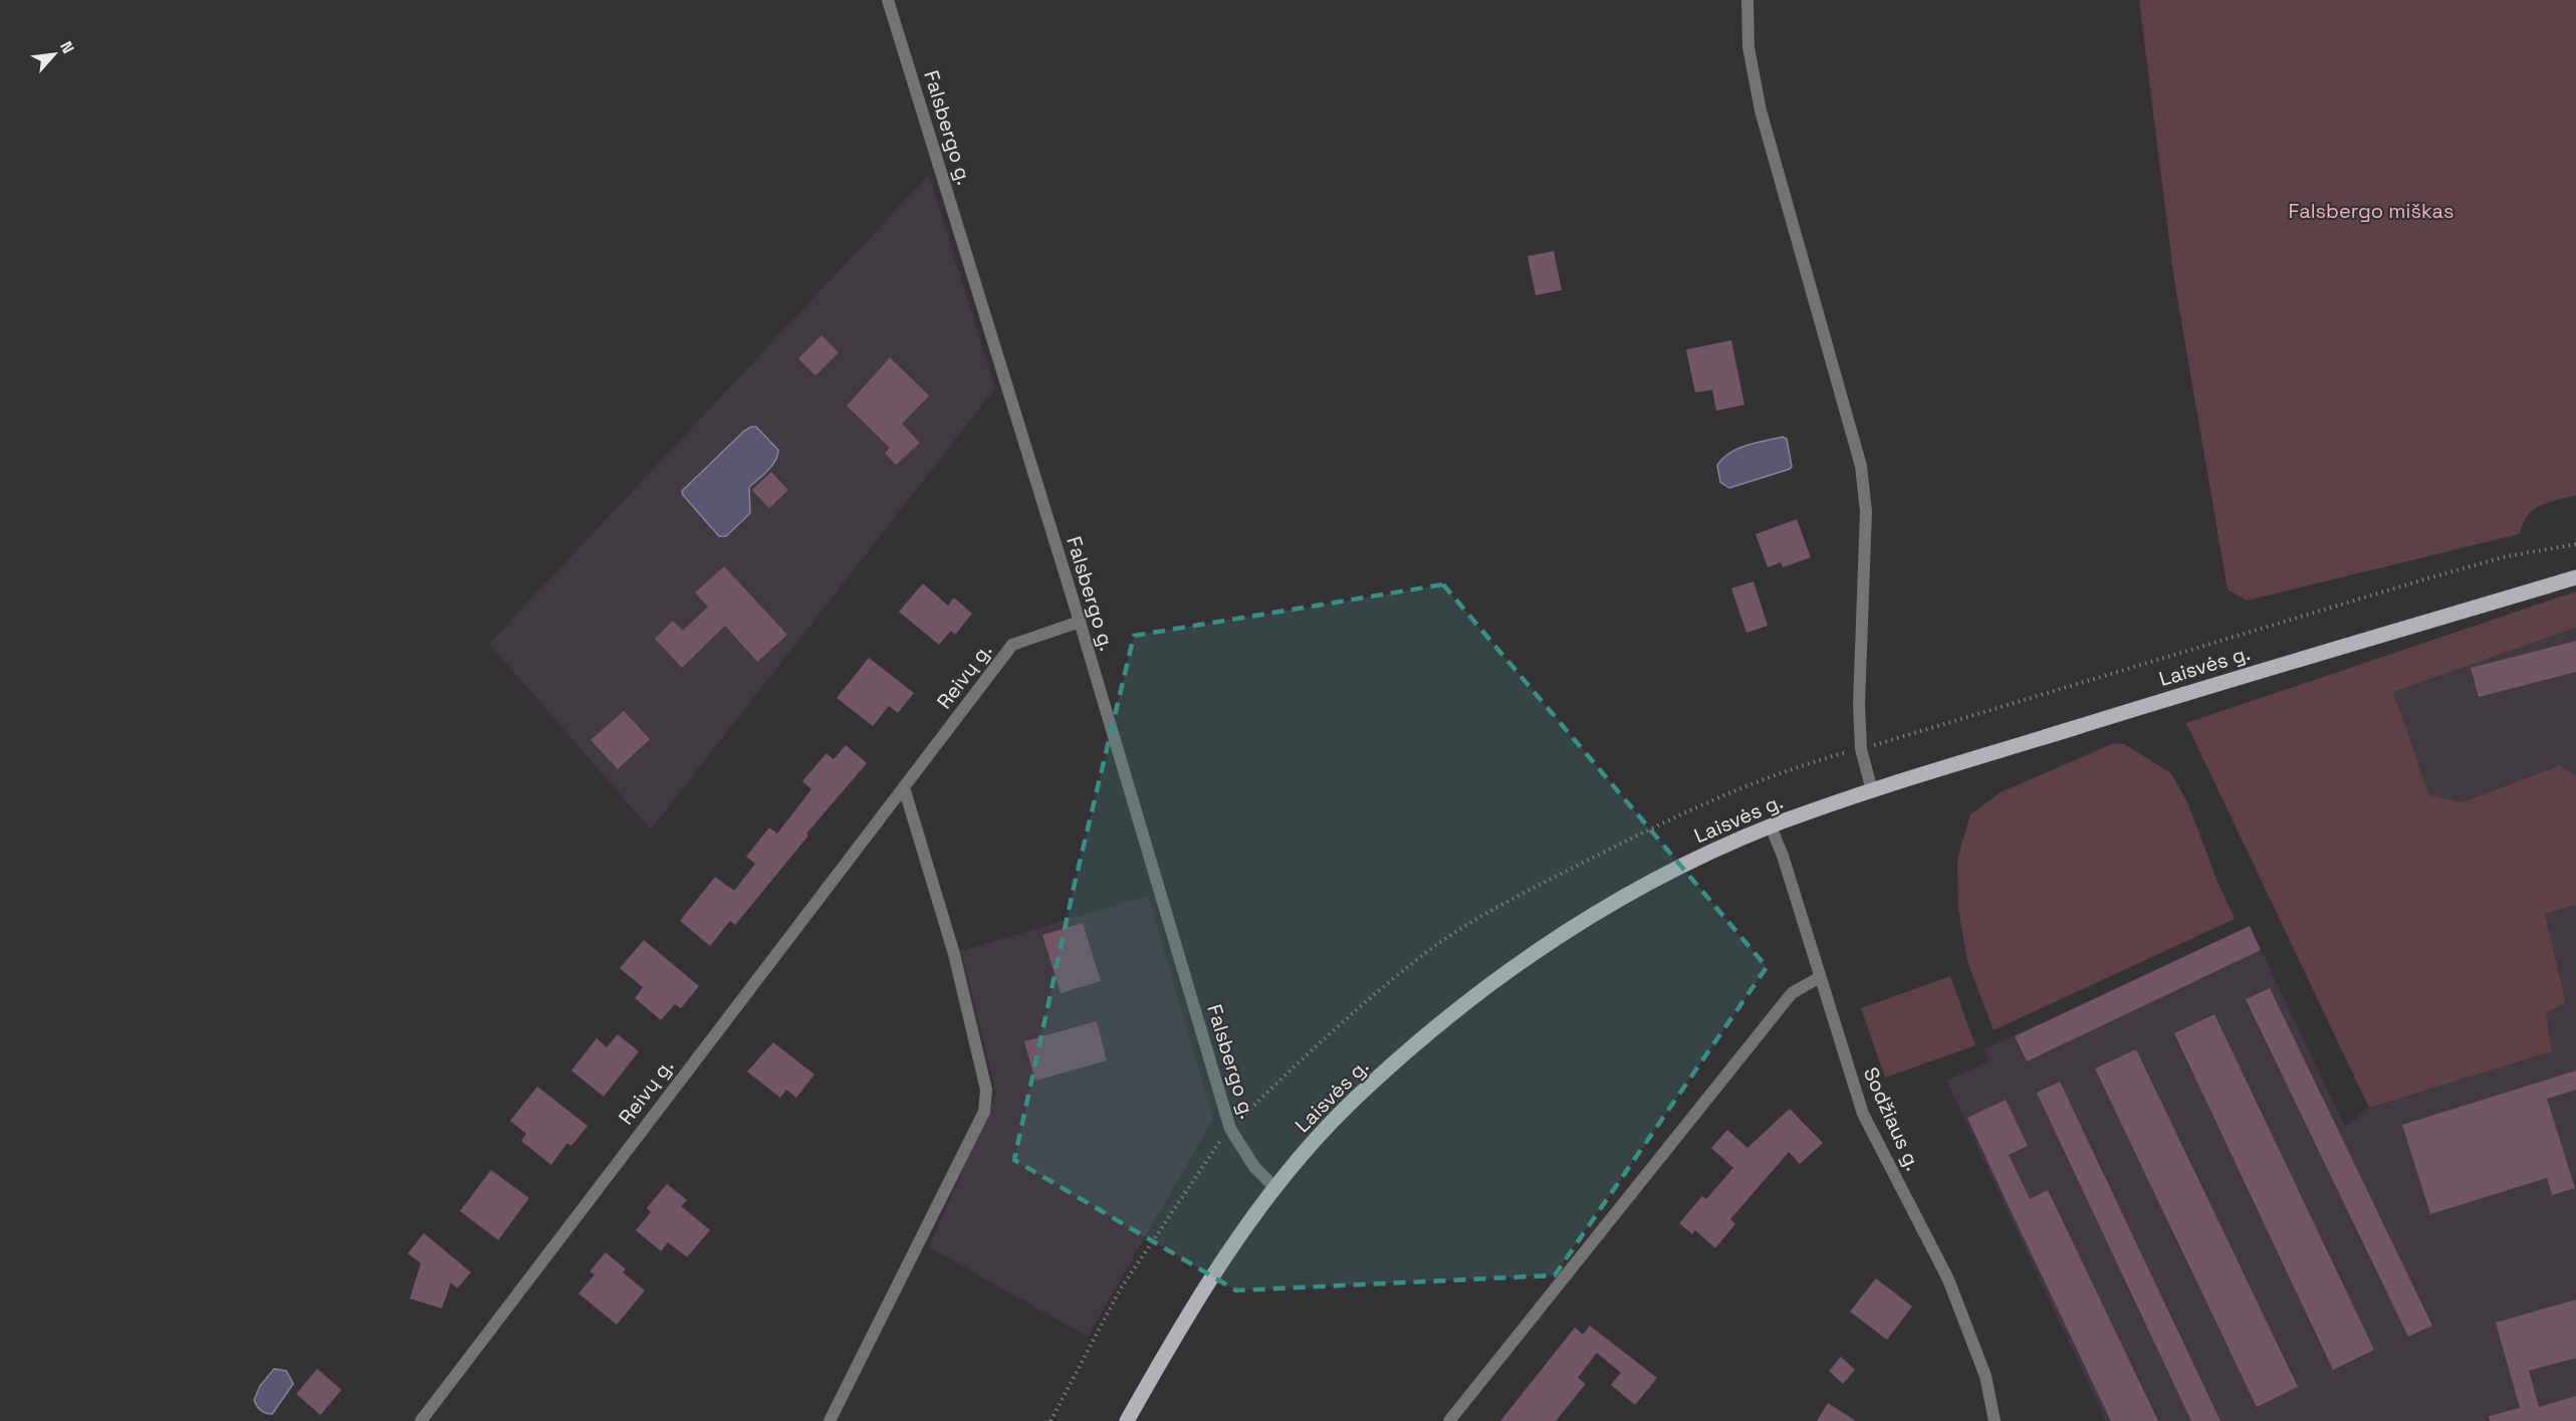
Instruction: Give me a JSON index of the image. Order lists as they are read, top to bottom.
{
  "streets": {
    "main road": ["Laisvės g."],
    "street": ["Falsbergo g.", "Reivų g.", "Sodžiaus g."]
  },
  "crossings": [
    ["Falsbergo g.", "Laisvės g."],
    ["Falsbergo g.", "Reivų g."],
    ["Laisvės g.", "Sodžiaus g."]
  ],
  "parks": ["Falsbergo miškas"],
  "north": "top right"
}
